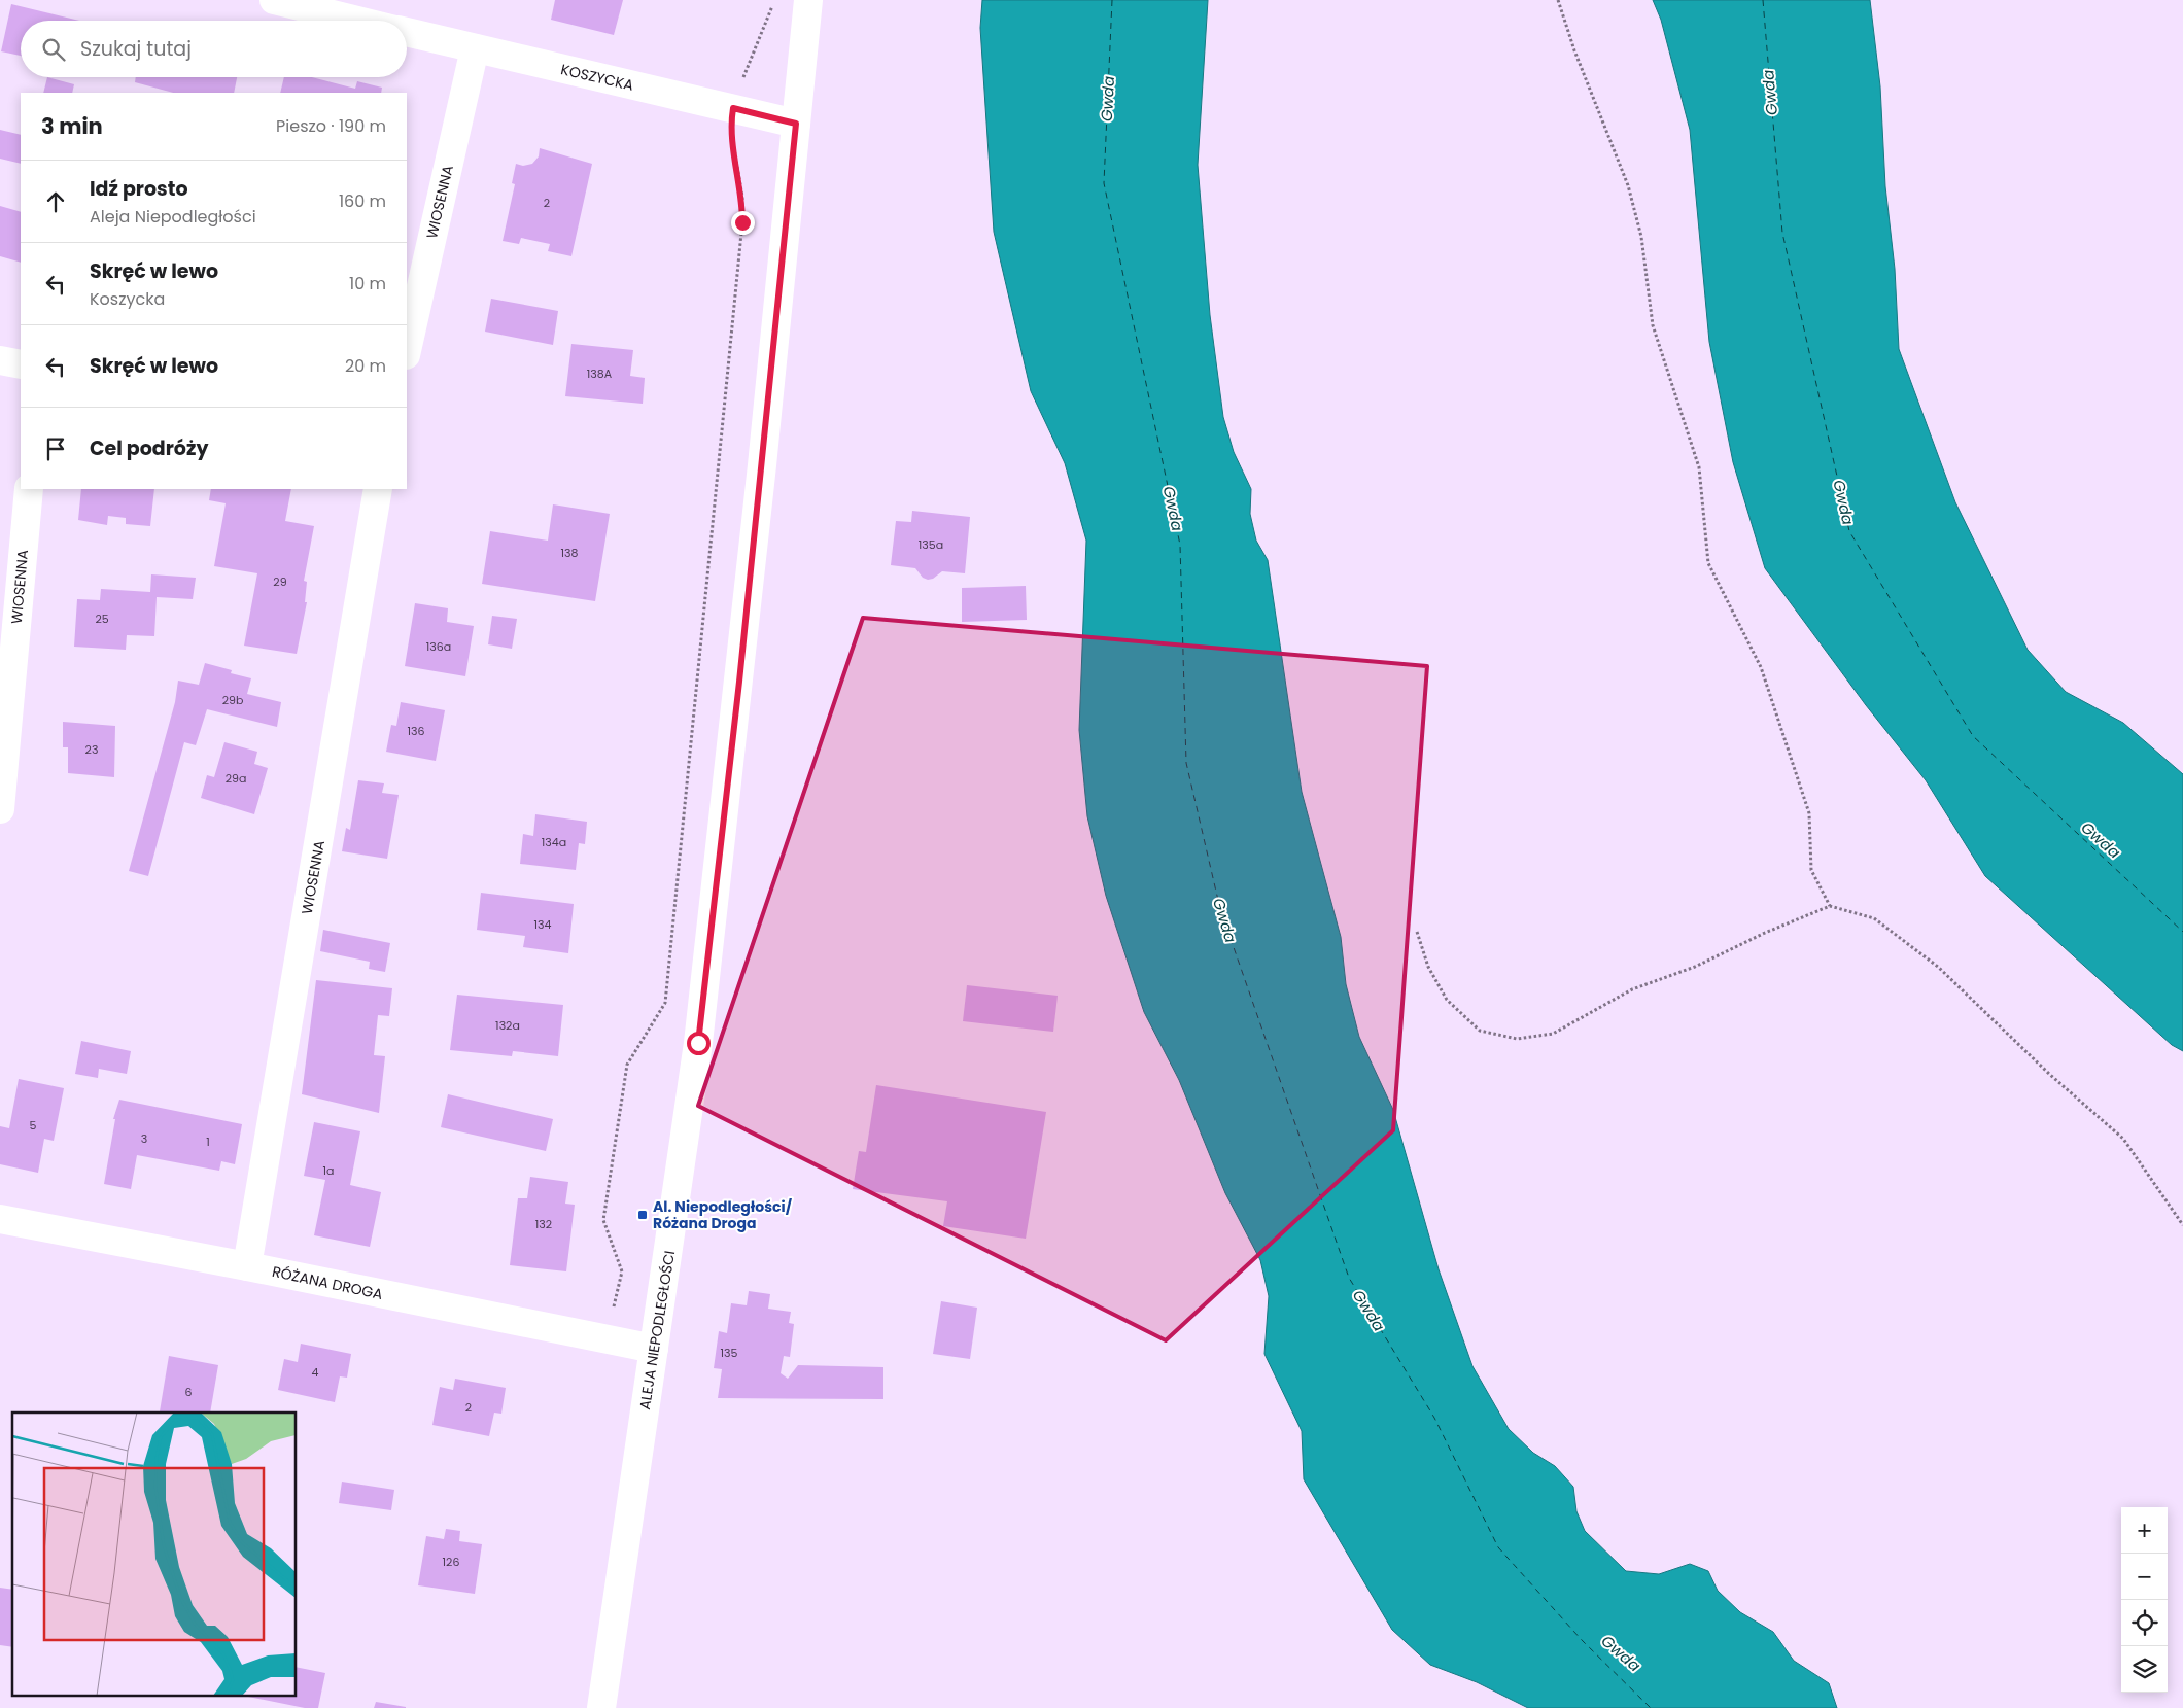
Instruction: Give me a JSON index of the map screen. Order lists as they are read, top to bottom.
{
  "streets": {
    "street": [
      "KOSZYCKA",
      "WIOSENNA",
      "RÓŻANA DROGA",
      "ALEJA NIEPODLEGŁOŚCI"
    ]
  },
  "crossings": [
    ["KOSZYCKA", "WIOSENNA"],
    ["KOSZYCKA", "ALEJA NIEPODLEGŁOŚCI"],
    ["WIOSENNA", "RÓŻANA DROGA"],
    ["RÓŻANA DROGA", "ALEJA NIEPODLEGŁOŚCI"]
  ],
  "water": ["Gwda"],
  "places": {
    "transit": ["Al. Niepodległości/ Różana Droga"]
  },
  "house_numbers": [
    "2",
    "138A",
    "135a",
    "138",
    "29",
    "25",
    "136a",
    "29b",
    "136",
    "23",
    "29a",
    "134a",
    "134",
    "132a",
    "5",
    "3",
    "1",
    "1a",
    "132",
    "135",
    "4",
    "6",
    "2",
    "126"
  ],
  "page": {
    "search": "Szukaj tutaj",
    "heading": ["3 min", "Pieszo · 190 m"],
    "list": [
      ["Idź prosto", "Aleja Niepodległości", "160 m"],
      ["Skręć w lewo", "Koszycka", "10 m"],
      ["Skręć w lewo", "20 m"],
      "Cel podróży"
    ],
    "map_buttons": ["+", "−"]
  }
}
